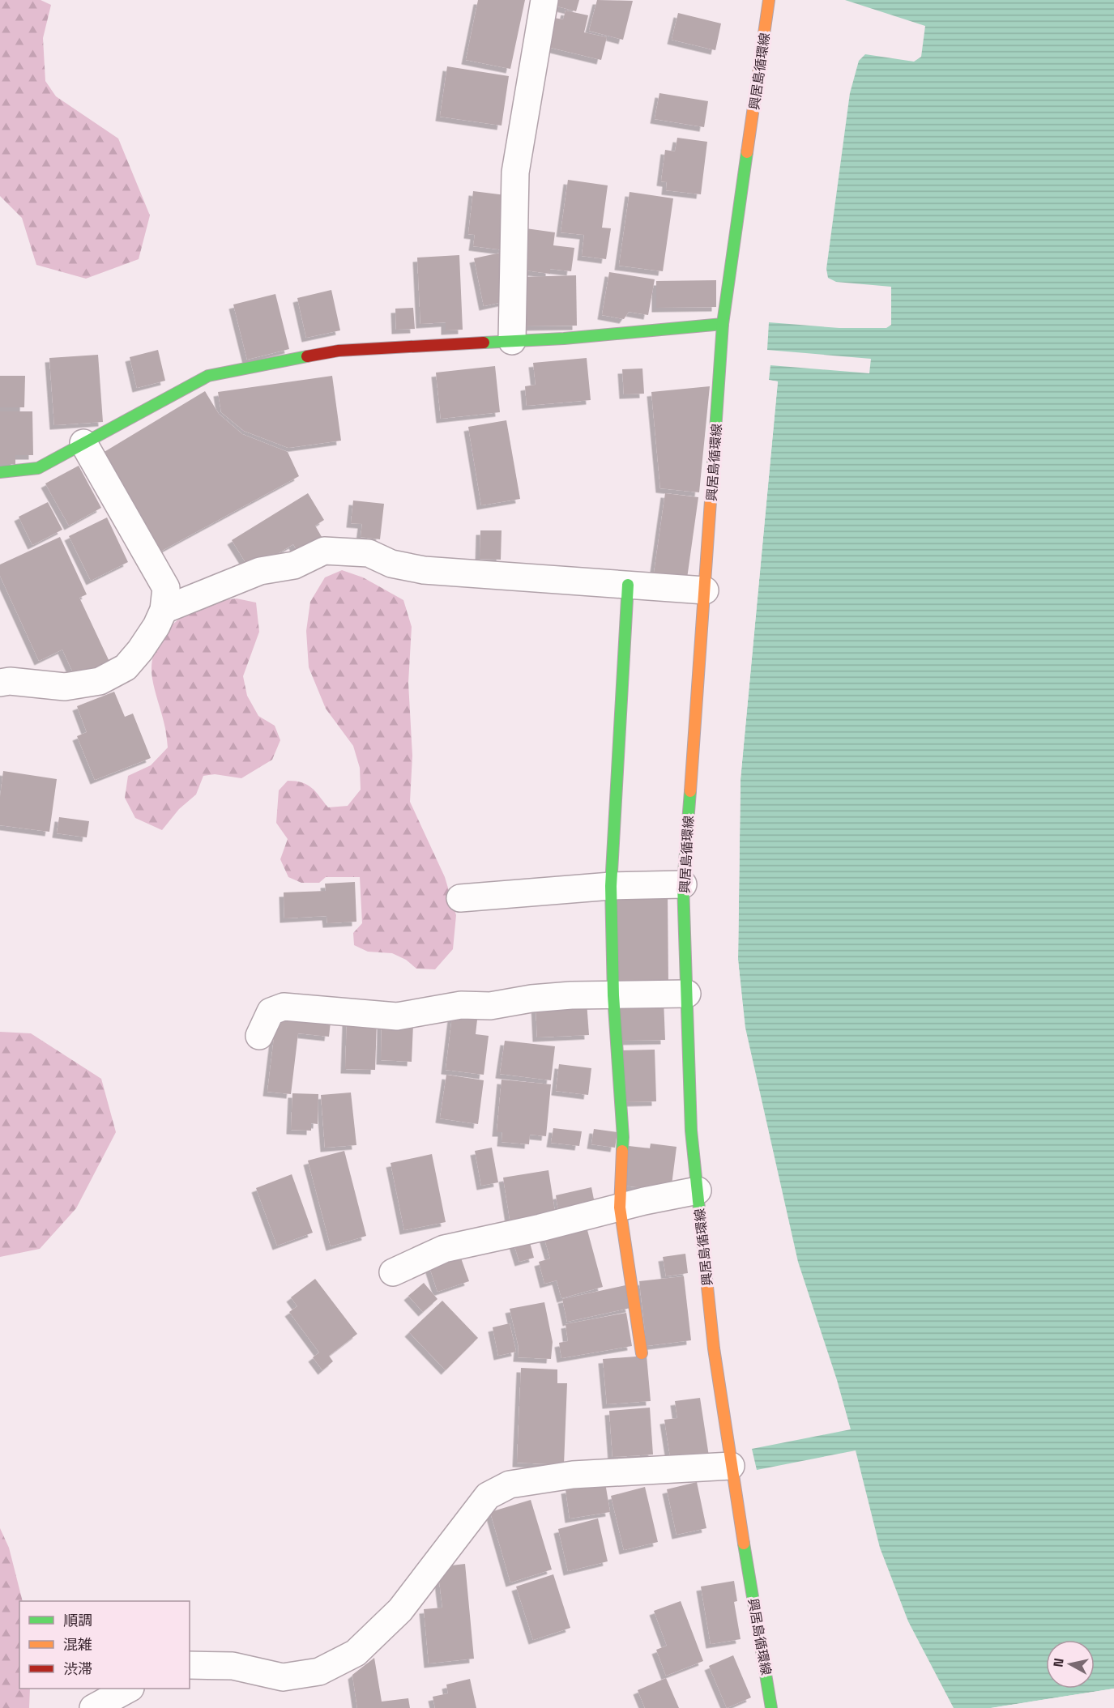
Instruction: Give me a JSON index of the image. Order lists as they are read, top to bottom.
{
  "streets": {
    "main road": ["興居島循環線"]
  },
  "legend": ["順調", "混雑", "渋滞"],
  "north": "left"
}
